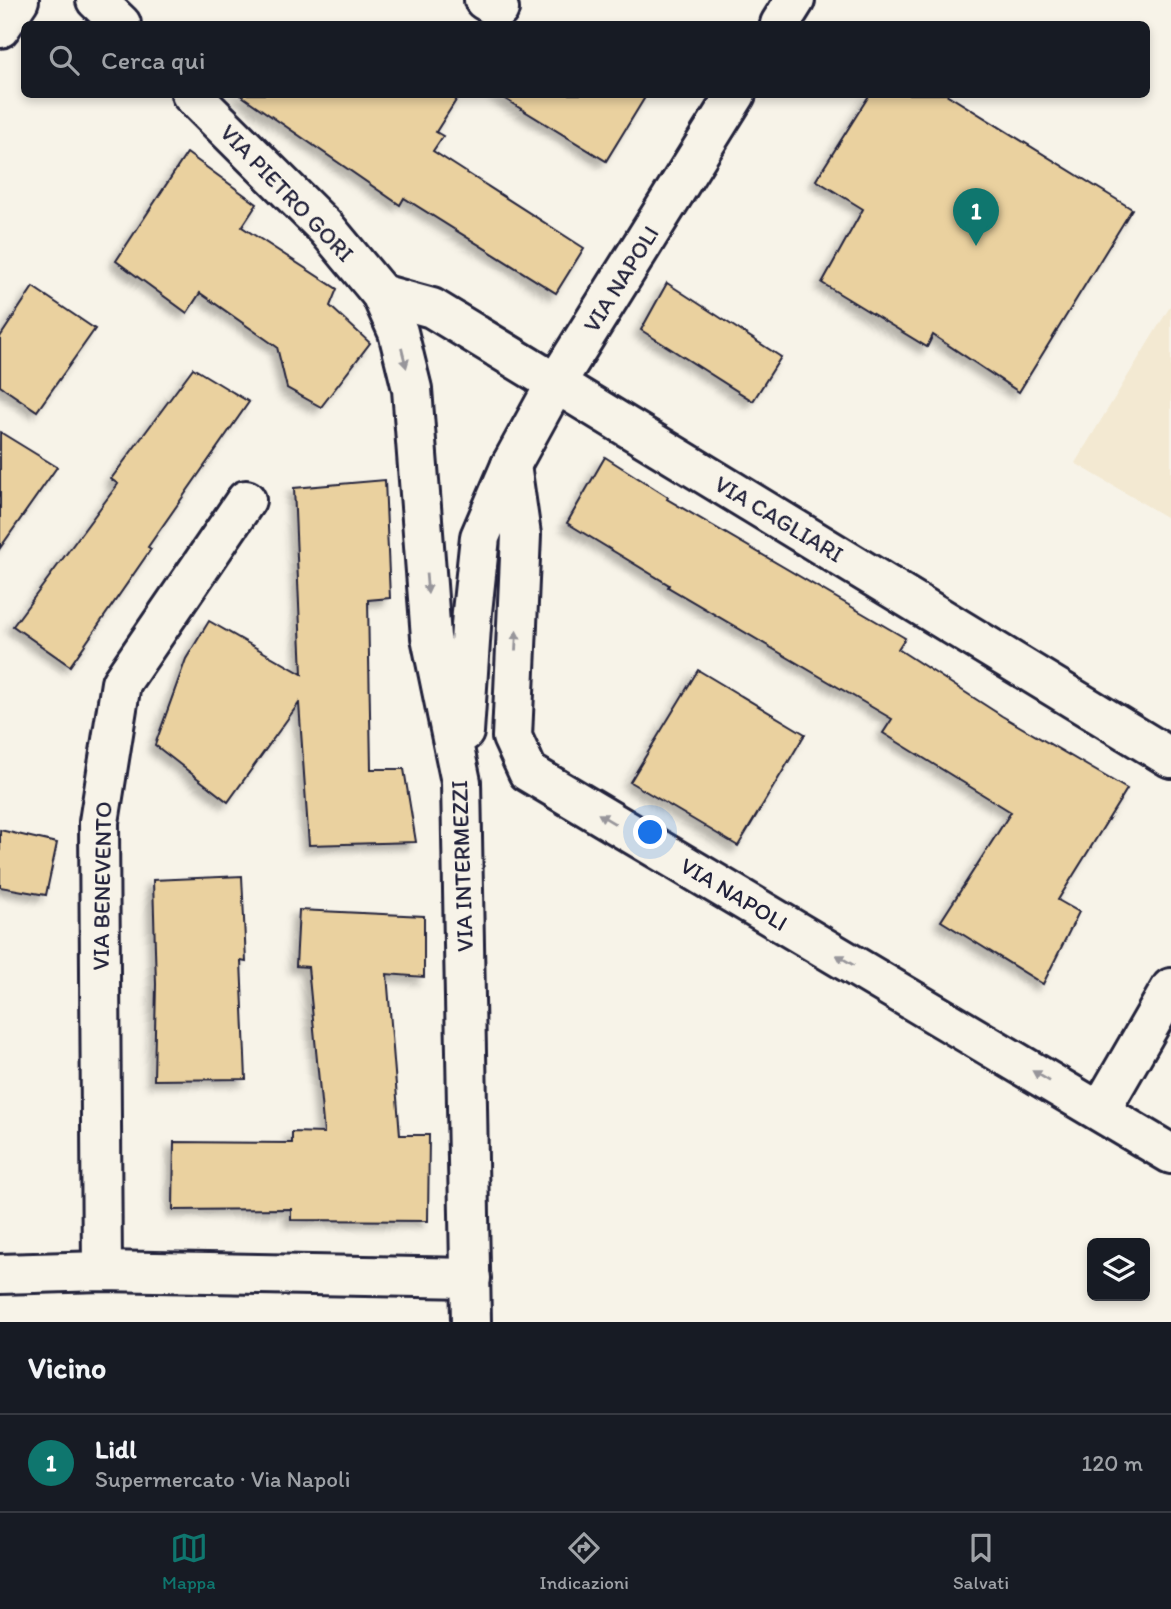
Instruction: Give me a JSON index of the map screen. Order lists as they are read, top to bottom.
{
  "streets": {
    "street": [
      "VIA PIETRO GORI",
      "VIA NAPOLI",
      "VIA CAGLIARI",
      "VIA INTERMEZZI",
      "VIA BENEVENTO"
    ]
  },
  "crossings": [
    ["VIA PIETRO GORI", "VIA CAGLIARI"],
    ["VIA PIETRO GORI", "VIA INTERMEZZI"],
    ["VIA NAPOLI", "VIA CAGLIARI"],
    ["VIA NAPOLI", "VIA INTERMEZZI"],
    ["VIA CAGLIARI", "VIA INTERMEZZI"]
  ],
  "one_way": ["VIA NAPOLI", "VIA INTERMEZZI"],
  "page": {
    "search": "Cerca qui",
    "pins": "1",
    "heading": "Vicino",
    "list": [
      {
        "mark": "1",
        "name": "Lidl",
        "note": "Supermercato · Via Napoli",
        "value": "120 m"
      }
    ],
    "nav": ["Mappa", "Indicazioni", "Salvati"]
  }
}
